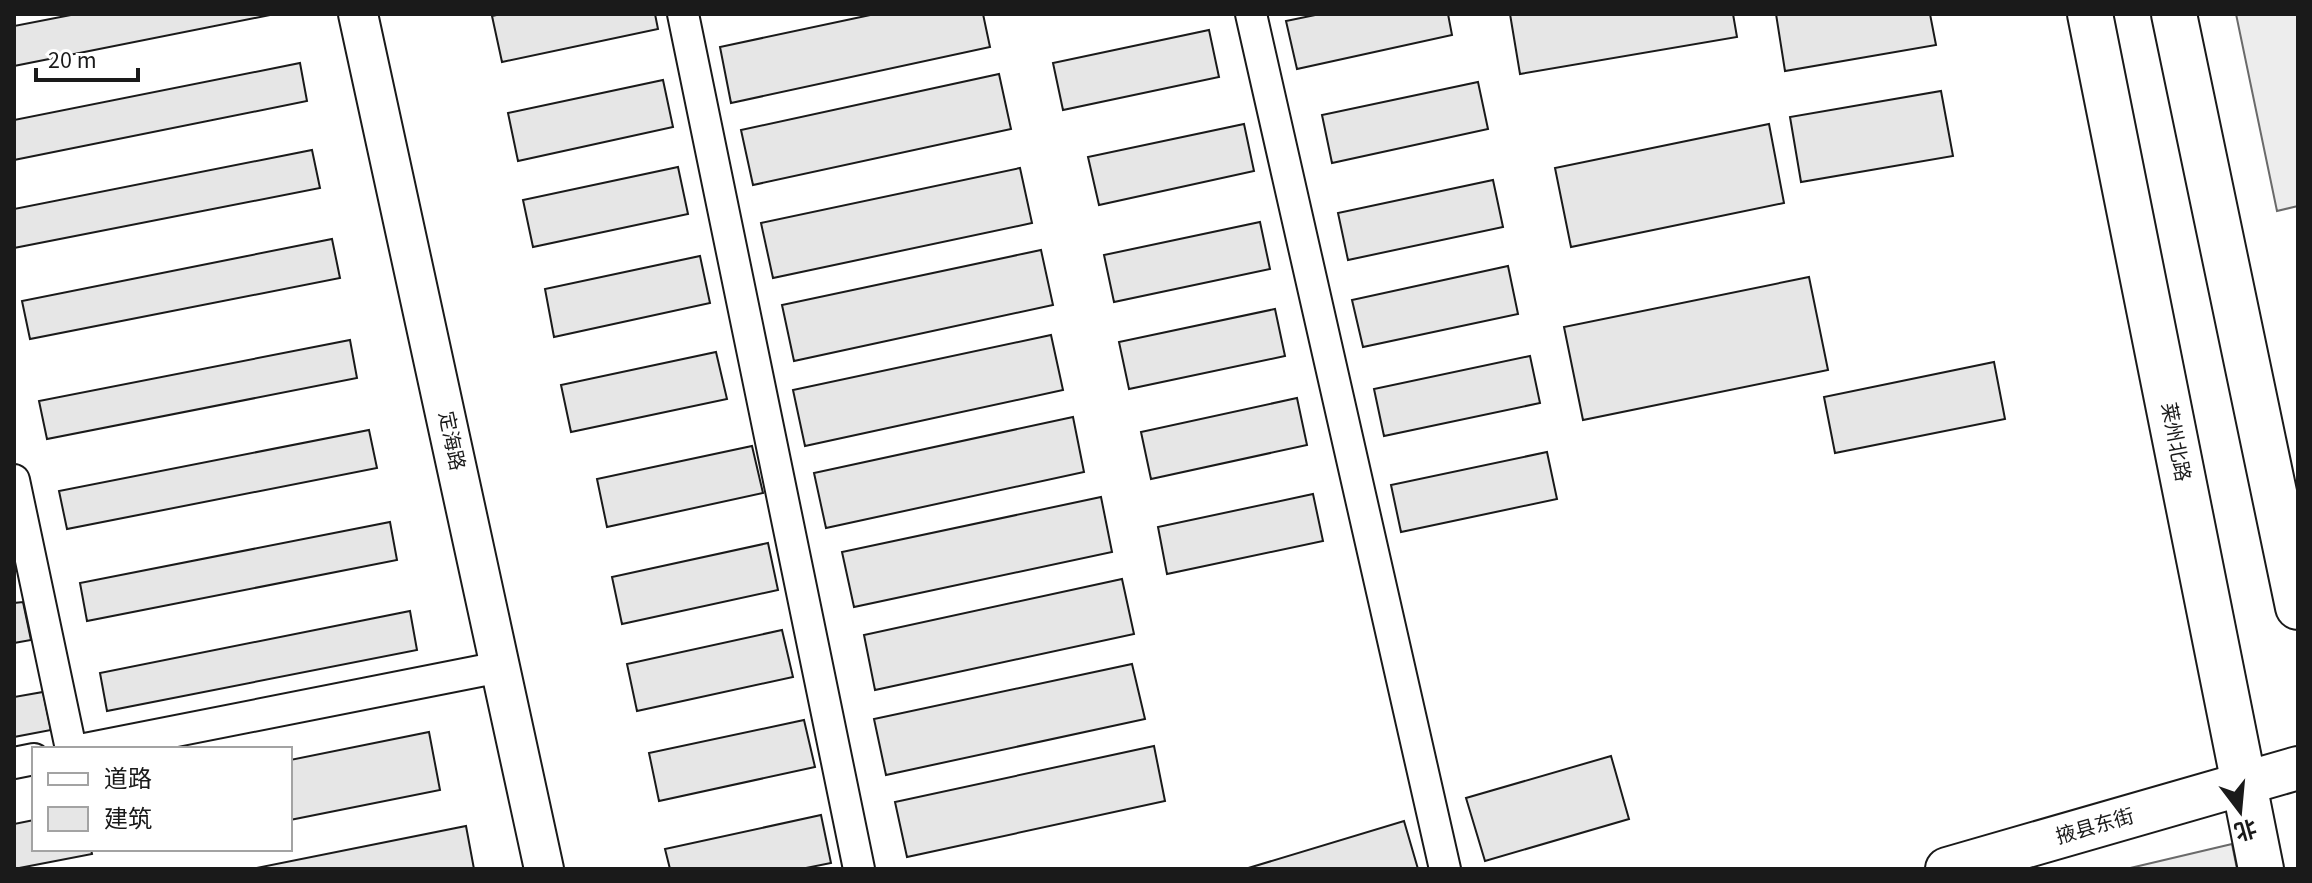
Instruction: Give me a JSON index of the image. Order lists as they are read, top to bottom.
{
  "streets": {
    "main road": ["莱州北路", "掖县东街"],
    "street": ["定海路"]
  },
  "crossings": [
    ["莱州北路", "掖县东街"]
  ],
  "legend": ["道路", "建筑"],
  "scale_bar": "20 m",
  "north": "bottom"
}
